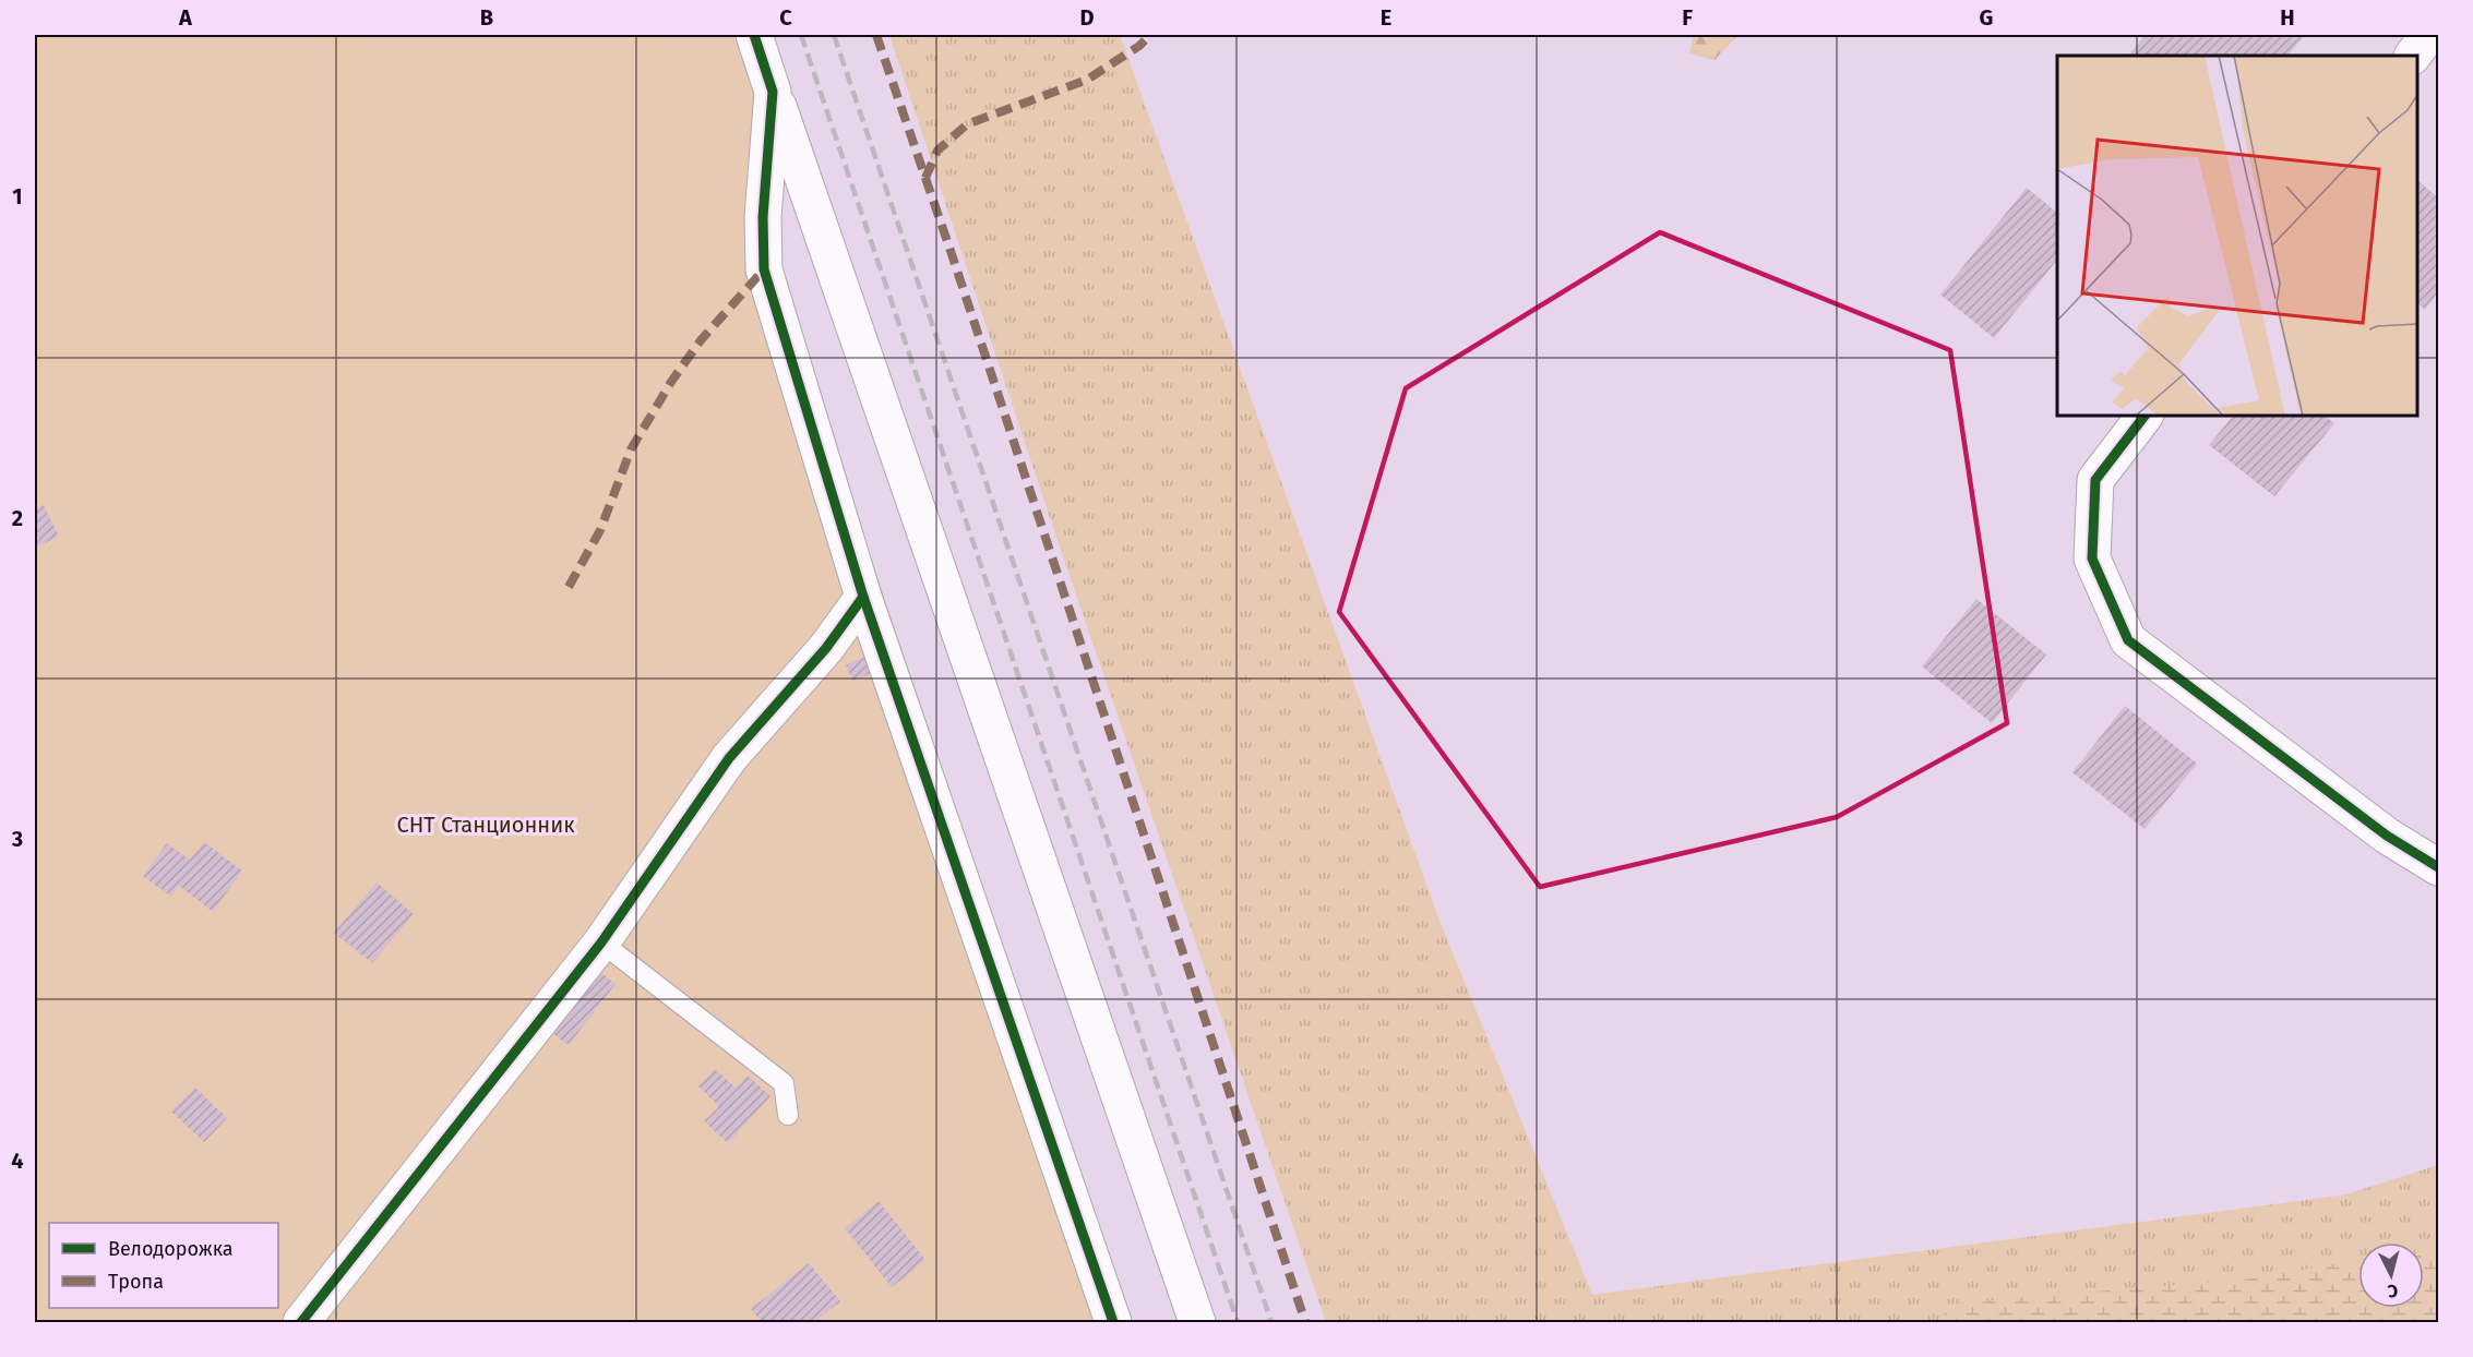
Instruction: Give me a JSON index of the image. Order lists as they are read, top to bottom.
{
  "parks": ["СНТ Станционник"],
  "legend": ["Велодорожка", "Тропа"],
  "north": "bottom",
  "grid": {
    "columns": [
      "A",
      "B",
      "C",
      "D",
      "E",
      "F",
      "G",
      "H"
    ],
    "rows": [
      "1",
      "2",
      "3",
      "4"
    ]
  }
}
